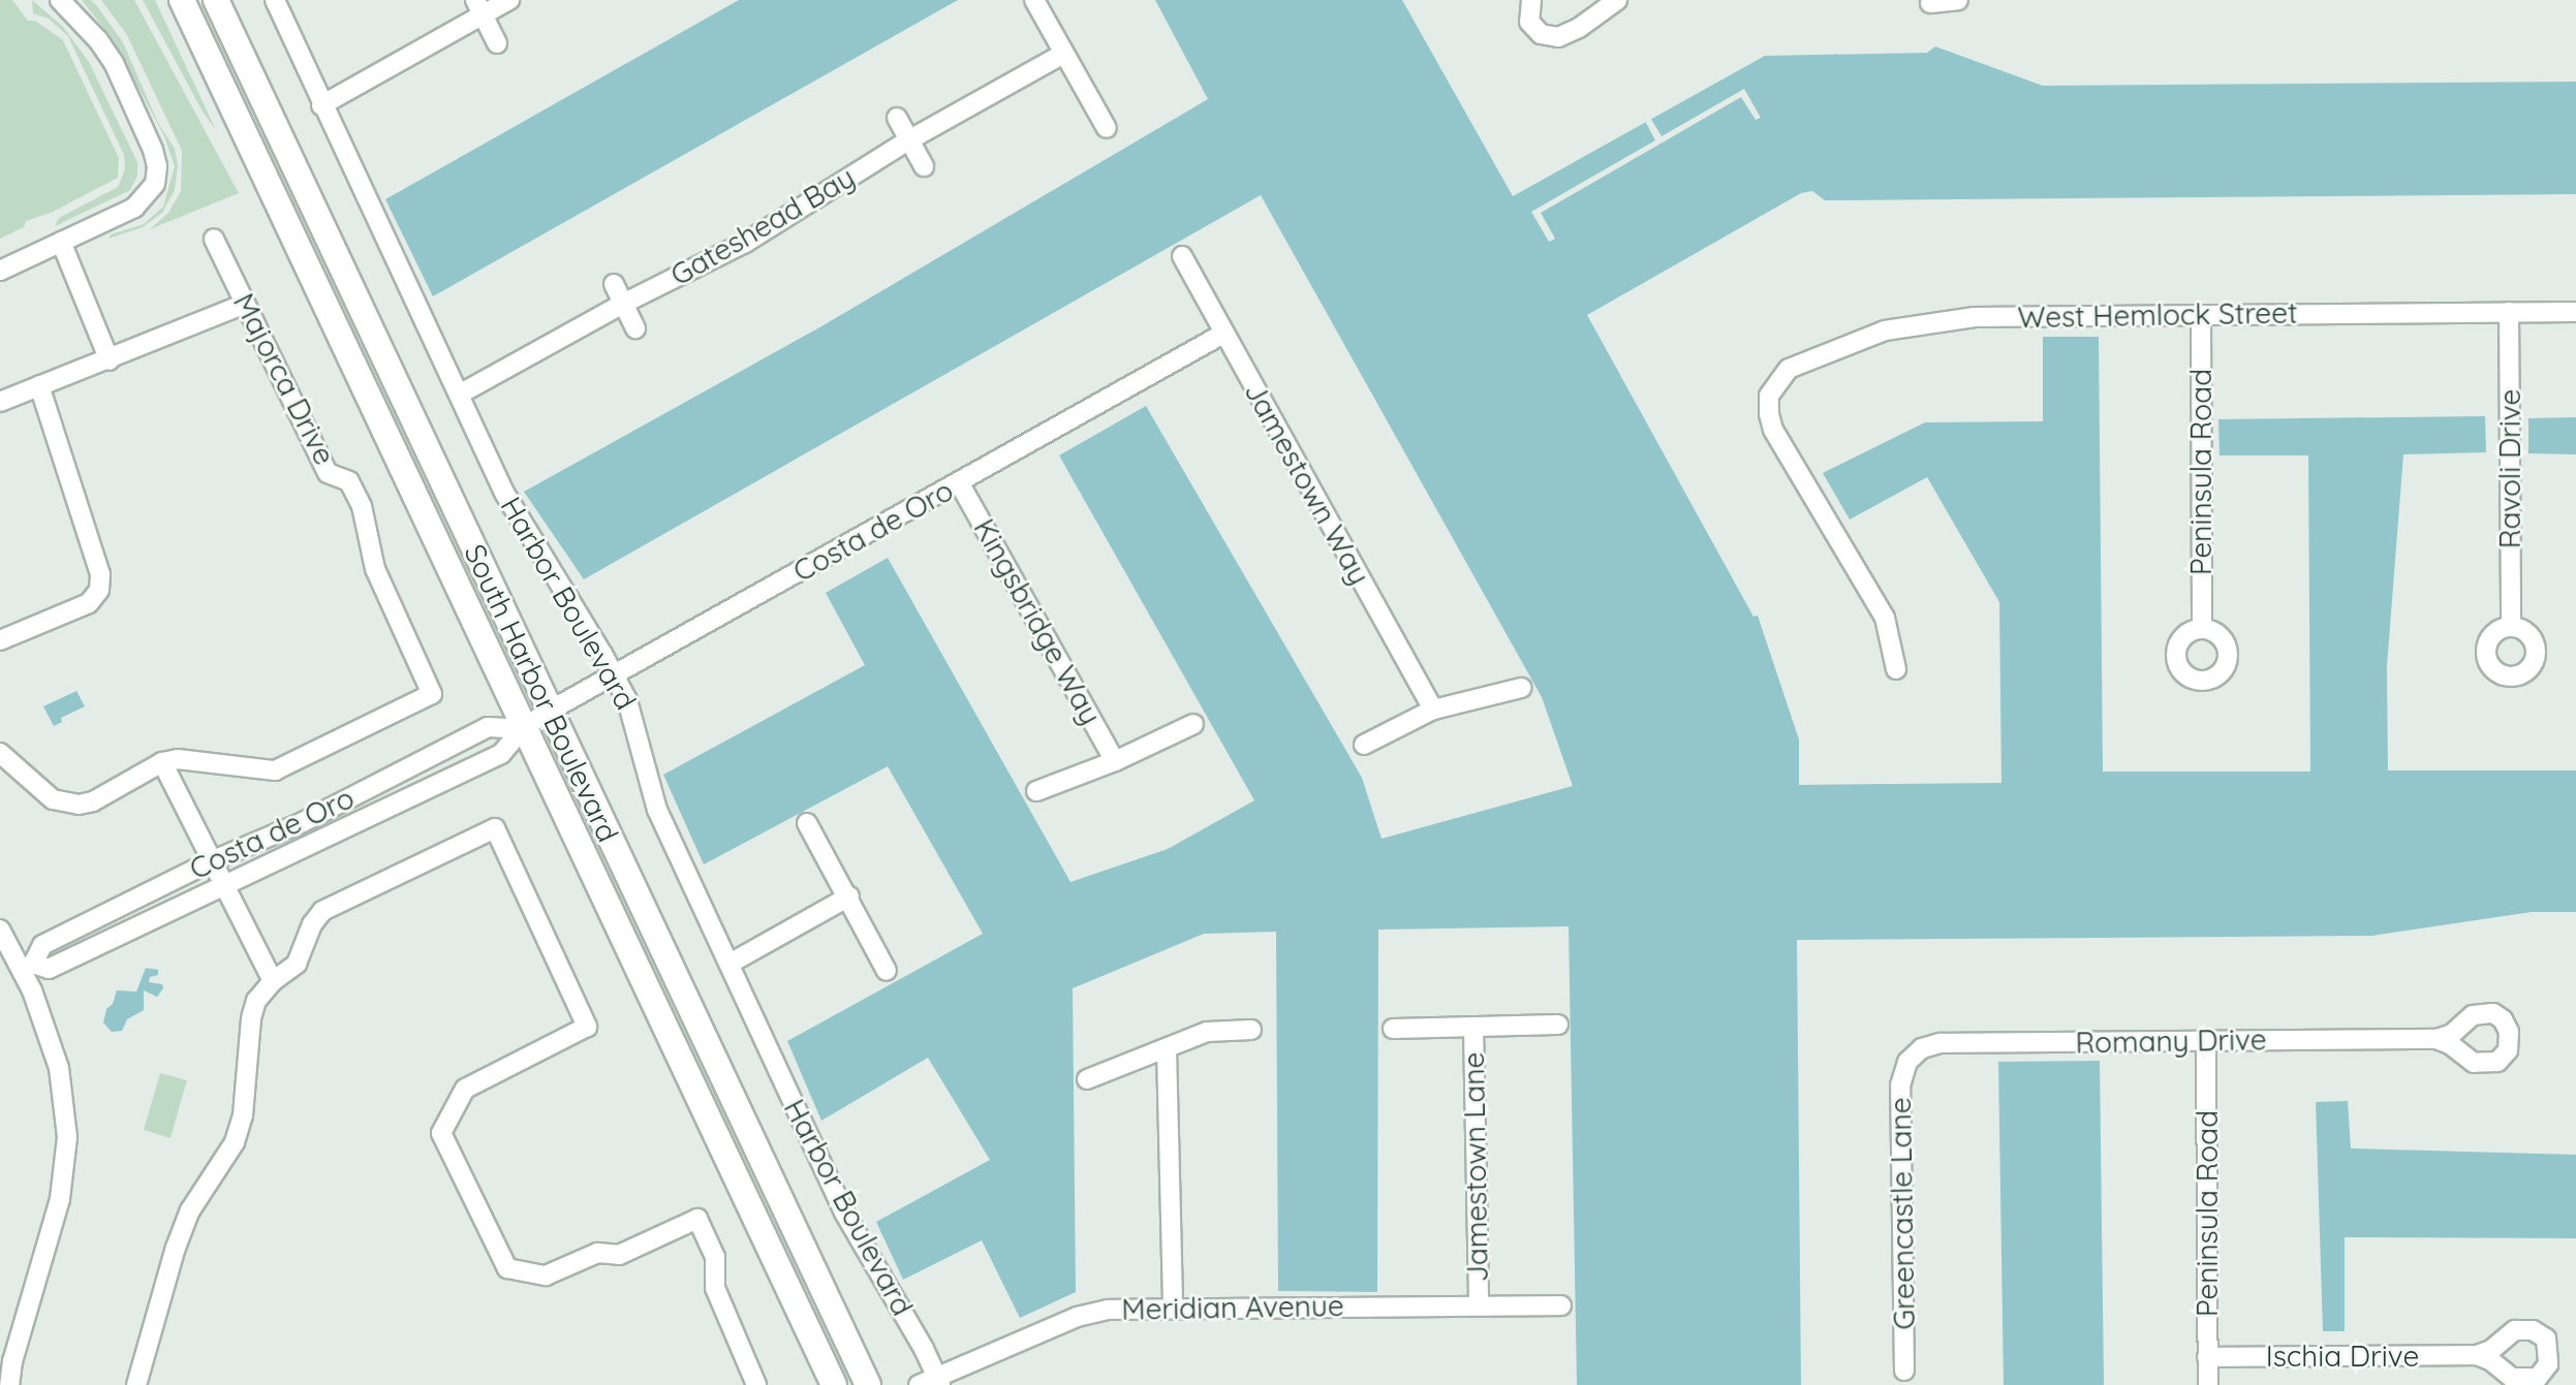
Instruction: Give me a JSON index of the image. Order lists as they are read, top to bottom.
{
  "streets": {
    "main road": ["South Harbor Boulevard"],
    "street": [
      "Gateshead Bay",
      "West Hemlock Street",
      "Majorca Drive",
      "Ravoli Drive",
      "Peninsula Road",
      "Jamestown Way",
      "Costa de Oro",
      "Harbor Boulevard",
      "Kingsbridge Way",
      "Romany Drive",
      "Jamestown Lane",
      "Greencastle Lane",
      "Meridian Avenue",
      "Ischia Drive"
    ]
  },
  "crossings": [
    ["Gateshead Bay", "Harbor Boulevard"],
    ["West Hemlock Street", "Ravoli Drive"],
    ["West Hemlock Street", "Peninsula Road"],
    ["Peninsula Road", "Romany Drive"],
    ["Peninsula Road", "Ischia Drive"],
    ["Jamestown Way", "Costa de Oro"],
    ["Costa de Oro", "Harbor Boulevard"],
    ["Costa de Oro", "Kingsbridge Way"],
    ["Costa de Oro", "South Harbor Boulevard"],
    ["Harbor Boulevard", "Meridian Avenue"],
    ["Romany Drive", "Greencastle Lane"],
    ["Jamestown Lane", "Meridian Avenue"]
  ]
}
